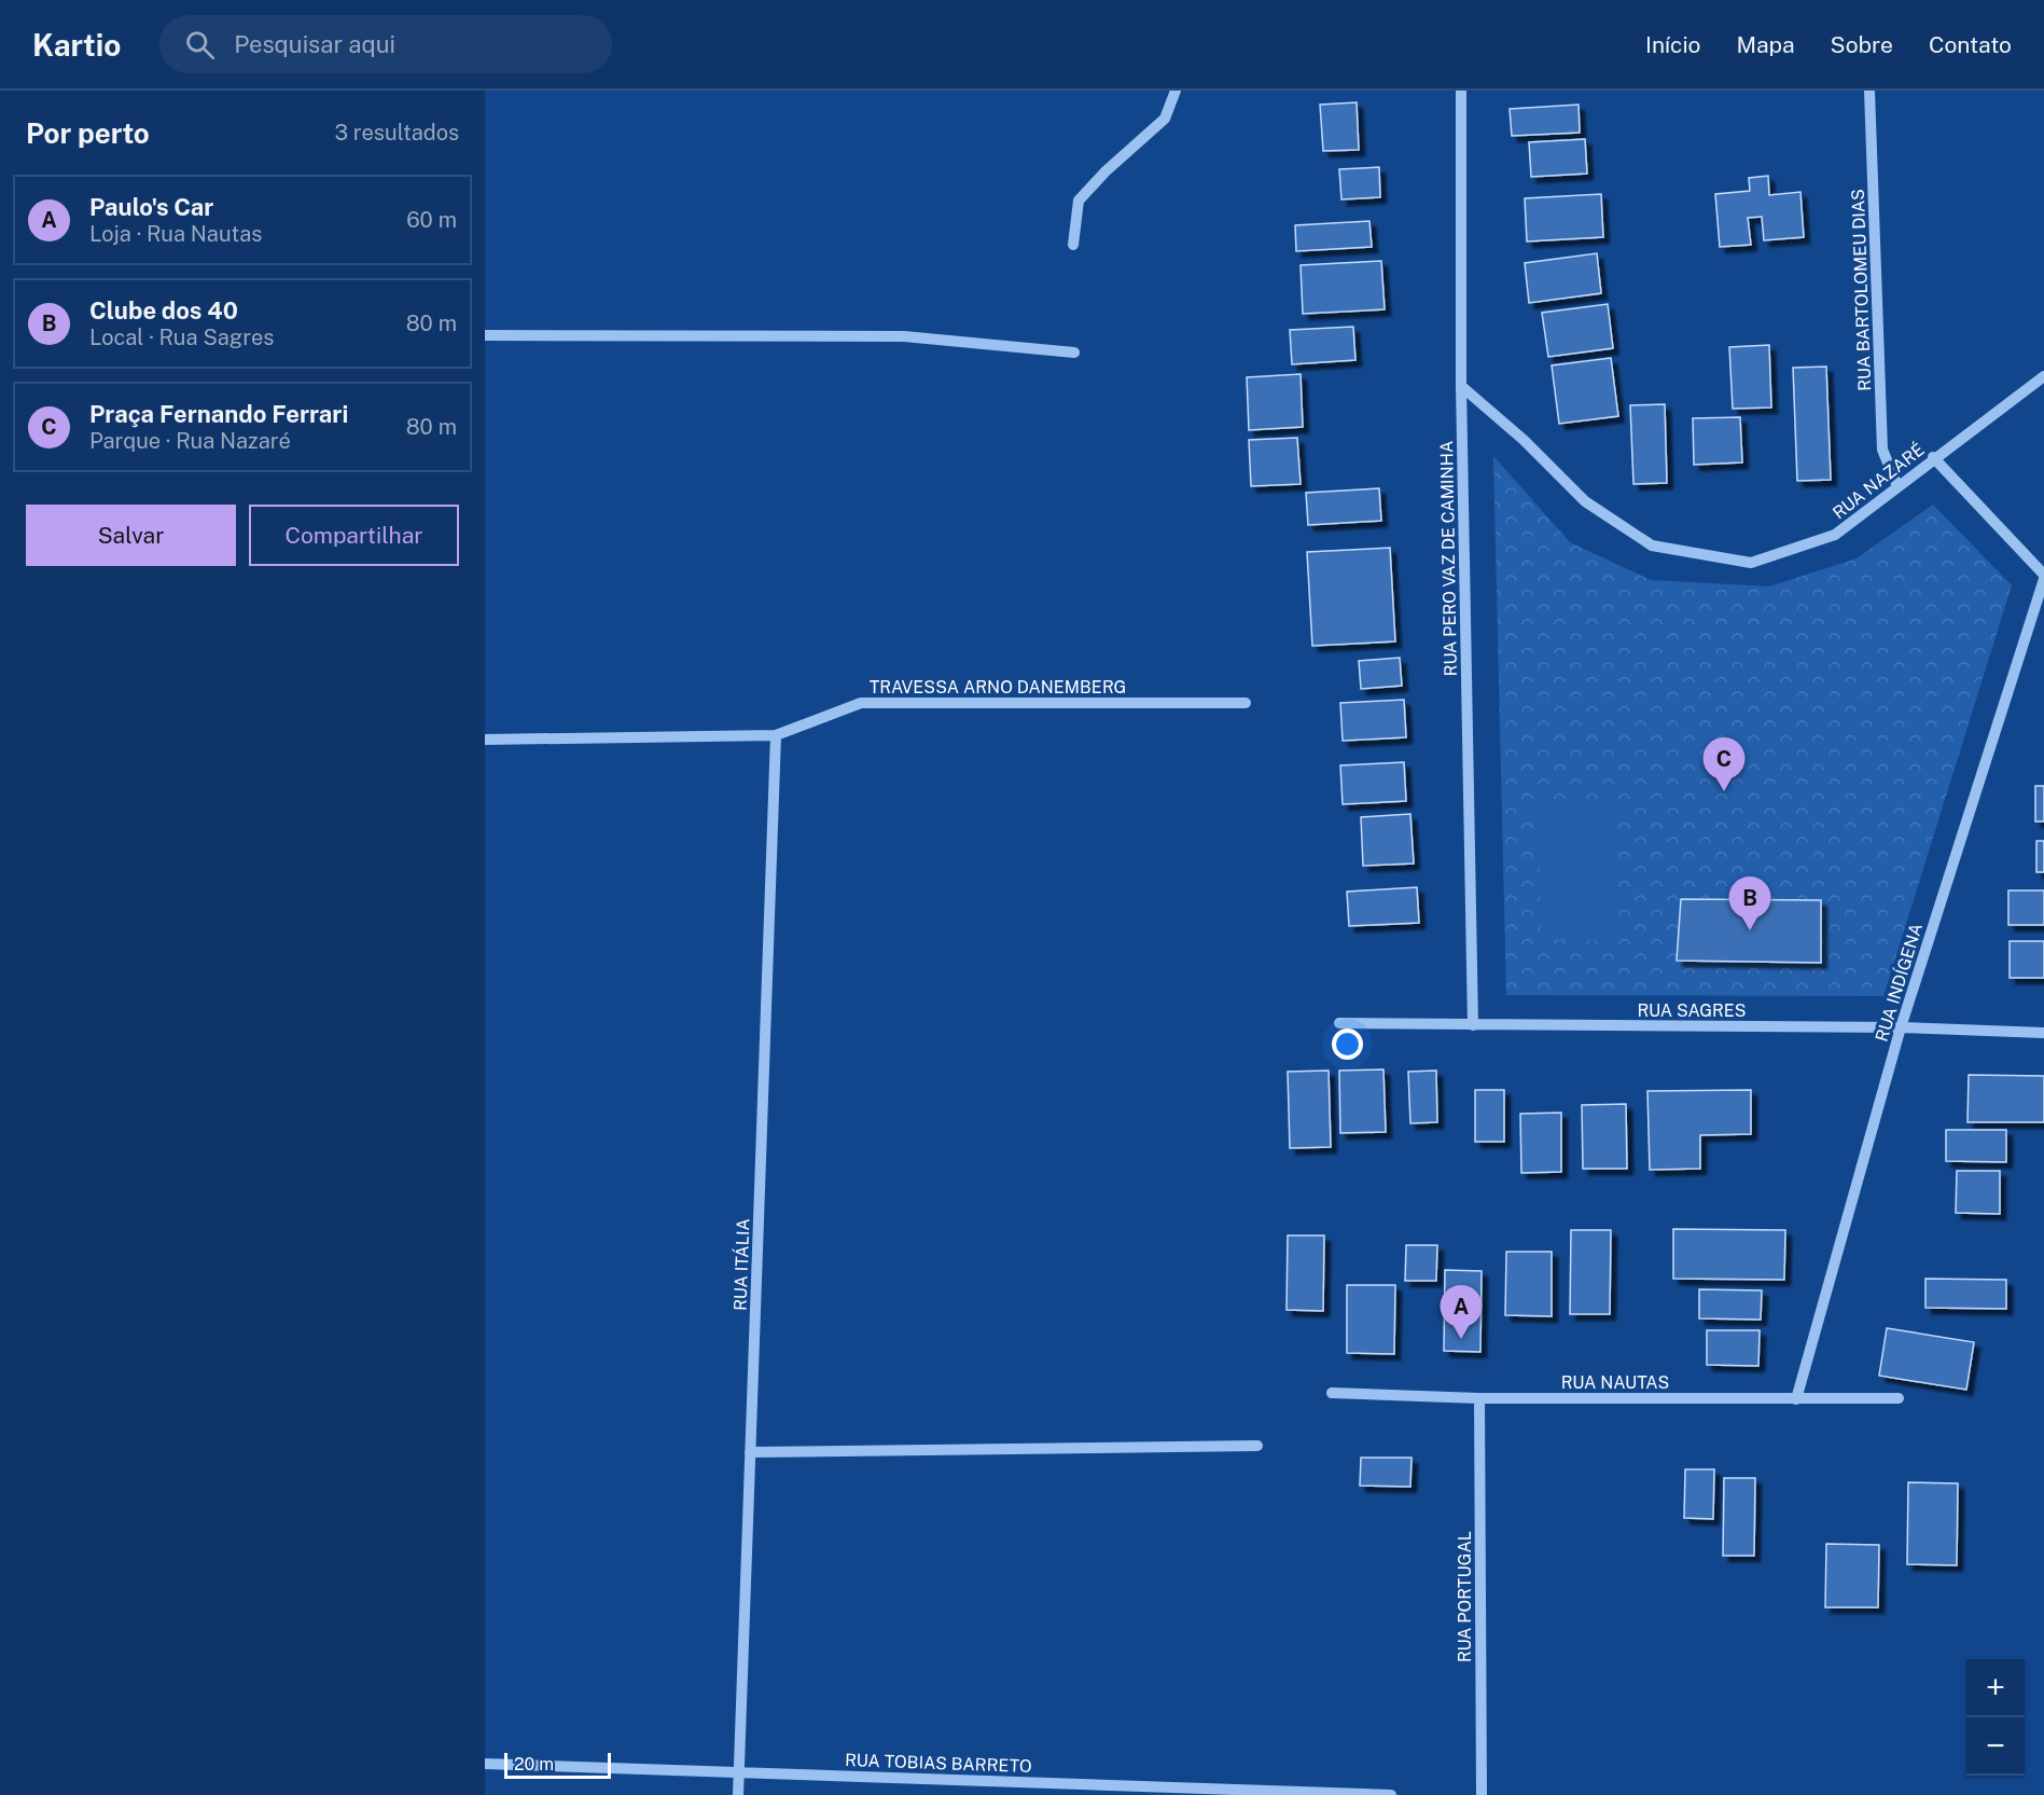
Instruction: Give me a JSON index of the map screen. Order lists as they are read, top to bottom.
{
  "streets": {
    "street": [
      "RUA BARTOLOMEU DIAS",
      "RUA NAZARÉ",
      "RUA PERO VAZ DE CAMINHA",
      "TRAVESSA ARNO DANEMBERG",
      "RUA INDÍGENA",
      "RUA SAGRES",
      "RUA ITÁLIA",
      "RUA NAUTAS",
      "RUA PORTUGAL",
      "RUA TOBIAS BARRETO"
    ]
  },
  "crossings": [
    ["RUA BARTOLOMEU DIAS", "RUA NAZARÉ"],
    ["RUA NAZARÉ", "RUA PERO VAZ DE CAMINHA"],
    ["RUA PERO VAZ DE CAMINHA", "RUA SAGRES"],
    ["TRAVESSA ARNO DANEMBERG", "RUA ITÁLIA"],
    ["RUA INDÍGENA", "RUA SAGRES"],
    ["RUA INDÍGENA", "RUA NAUTAS"],
    ["RUA ITÁLIA", "RUA TOBIAS BARRETO"],
    ["RUA NAUTAS", "RUA PORTUGAL"]
  ],
  "scale_bar": "20 m",
  "page": {
    "header": "Kartio",
    "search": "Pesquisar aqui",
    "nav": [
      "Início",
      "Mapa",
      "Sobre",
      "Contato"
    ],
    "heading": ["Por perto", "3 resultados"],
    "list": [
      {
        "mark": "A",
        "name": "Paulo's Car",
        "note": "Loja · Rua Nautas",
        "value": "60 m"
      },
      {
        "mark": "B",
        "name": "Clube dos 40",
        "note": "Local · Rua Sagres",
        "value": "80 m"
      },
      {
        "mark": "C",
        "name": "Praça Fernando Ferrari",
        "note": "Parque · Rua Nazaré",
        "value": "80 m"
      }
    ],
    "buttons": ["Salvar", "Compartilhar"],
    "pins": ["C", "B", "A"],
    "map_buttons": ["+", "−"],
    "scale": "20 m"
  }
}
